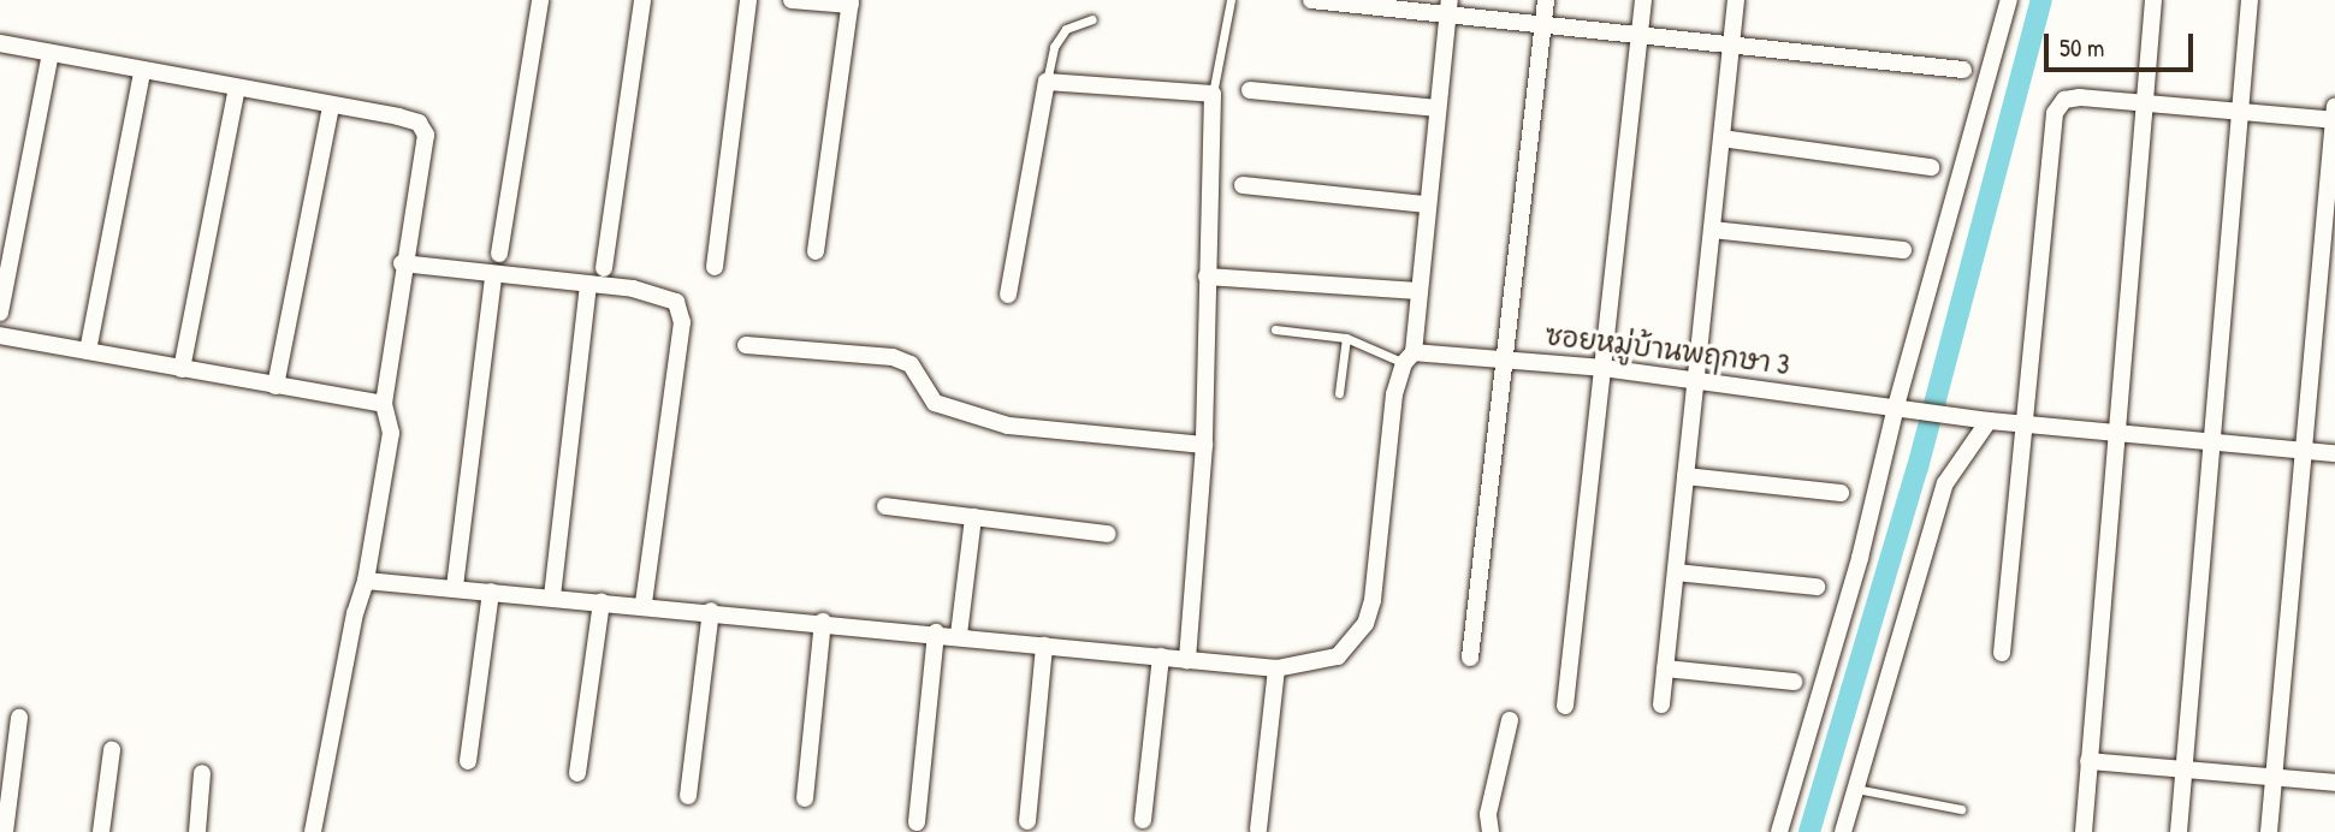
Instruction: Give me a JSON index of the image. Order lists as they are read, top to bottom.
{
  "streets": {
    "street": ["ซอยหมู่บ้านพฤกษา 3"]
  },
  "scale_bar": "50 m"
}
